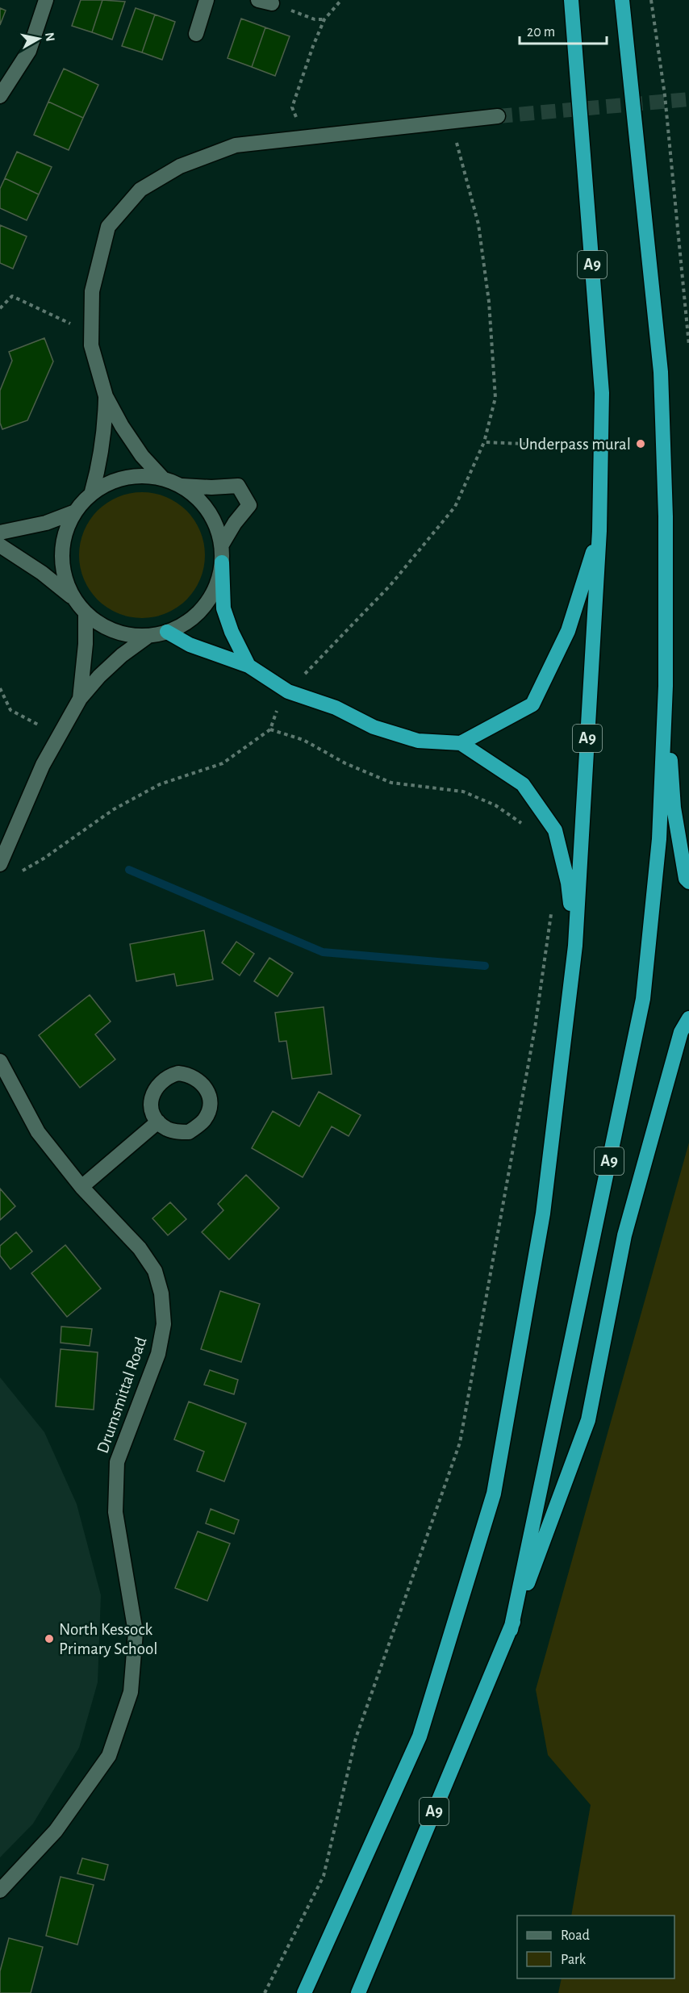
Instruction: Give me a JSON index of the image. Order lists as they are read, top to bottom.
{
  "streets": {
    "highway": ["A9"],
    "street": ["Drumsmittal Road"]
  },
  "places": ["Underpass mural", "North Kessock Primary School"],
  "legend": ["Road", "Park"],
  "scale_bar": "20 m",
  "north": "right"
}
